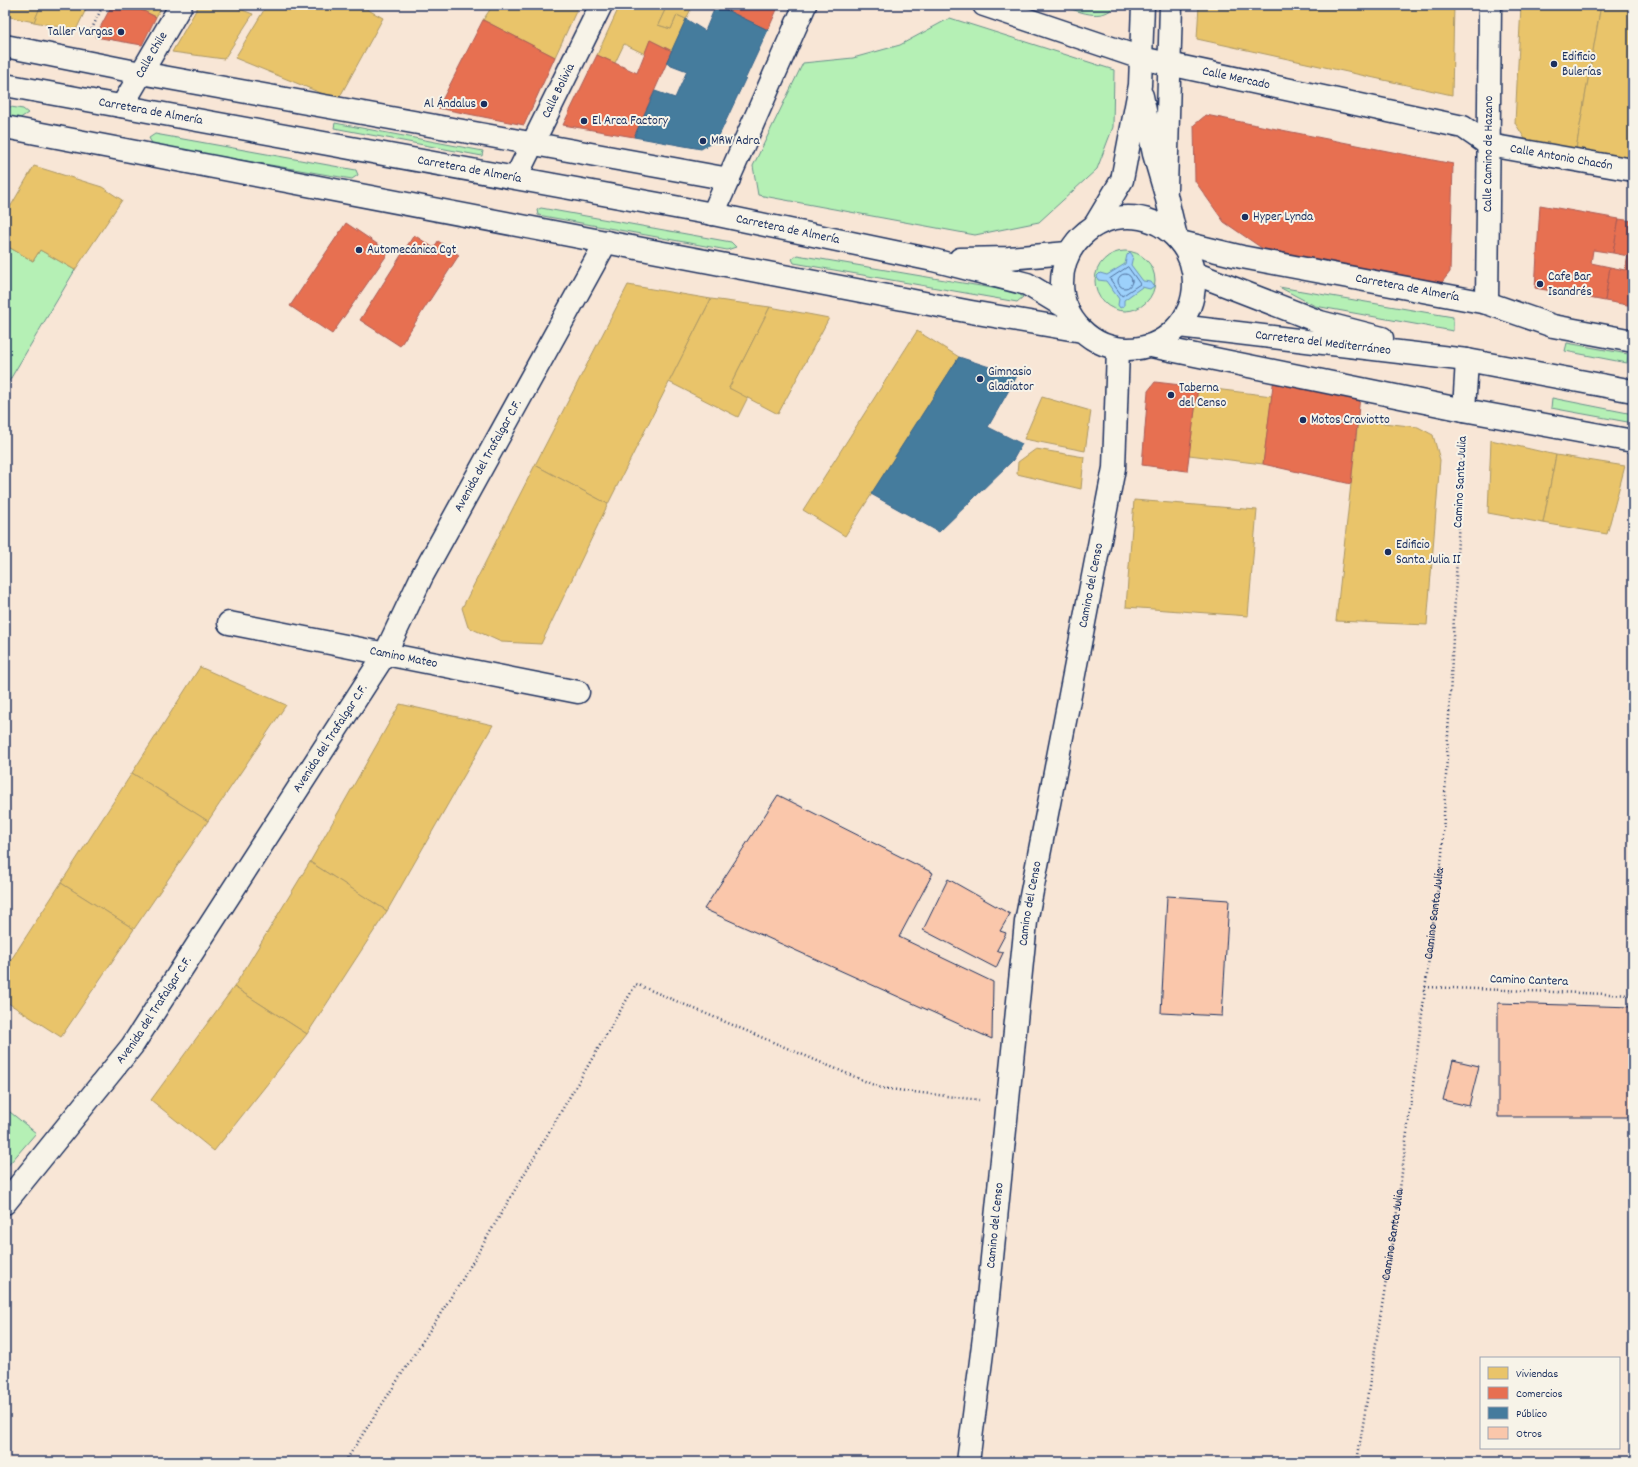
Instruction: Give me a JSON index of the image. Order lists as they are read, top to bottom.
{
  "streets": {
    "main road": [
      "Calle Chile",
      "Calle Mercado",
      "Calle Bolivia",
      "Carretera de Almería",
      "Calle Camino de Hazano",
      "Calle Antonio Chacón",
      "Carretera del Mediterráneo",
      "Avenida del Trafalgar C.F.",
      "Camino del Censo",
      "Camino Mateo"
    ],
    "path": ["Camino Santa Julia", "Camino Cantera"]
  },
  "crossings": [
    ["Calle Chile", "Carretera de Almería"],
    ["Calle Mercado", "Calle Camino de Hazano"],
    ["Calle Mercado", "Calle Antonio Chacón"],
    ["Calle Bolivia", "Carretera de Almería"],
    ["Carretera de Almería", "Calle Camino de Hazano"],
    ["Carretera de Almería", "Carretera del Mediterráneo"],
    ["Carretera de Almería", "Camino del Censo"],
    ["Calle Camino de Hazano", "Calle Antonio Chacón"],
    ["Carretera del Mediterráneo", "Camino del Censo"],
    ["Avenida del Trafalgar C.F.", "Camino Mateo"],
    ["Camino Santa Julia", "Camino Cantera"]
  ],
  "places": [
    "Taller Vargas",
    "Edificio Bulerías",
    "Al Ándalus",
    "El Arca Factory",
    "MRW Adra",
    "Hyper Lynda",
    "Automecánica Cgt",
    "Cafe Bar Isandrés",
    "Gimnasio Gladiator",
    "Taberna del Censo",
    "Motos Craviotto",
    "Edificio Santa Julia II"
  ],
  "legend": [
    "Viviendas",
    "Comercios",
    "Público",
    "Otros"
  ]
}
